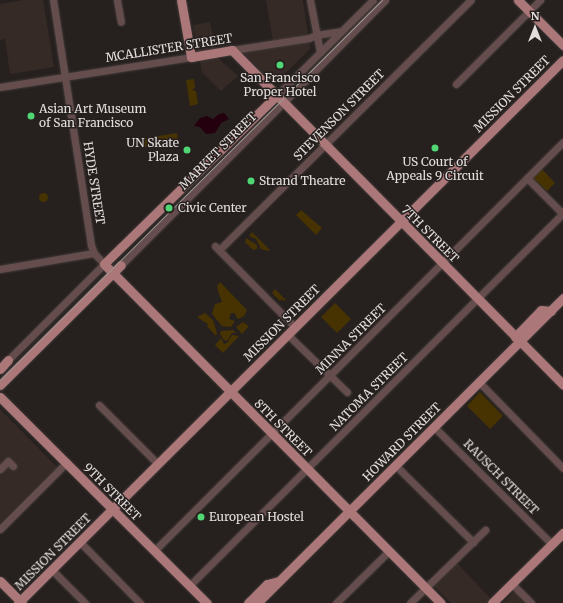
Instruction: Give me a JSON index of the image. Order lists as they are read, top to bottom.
{
  "streets": {
    "main road": [
      "MCALLISTER STREET",
      "MISSION STREET",
      "MARKET STREET",
      "7TH STREET",
      "8TH STREET",
      "HOWARD STREET",
      "9TH STREET"
    ],
    "street": [
      "STEVENSON STREET",
      "HYDE STREET",
      "MINNA STREET",
      "NATOMA STREET",
      "RAUSCH STREET"
    ]
  },
  "crossings": [
    ["MCALLISTER STREET", "MARKET STREET"],
    ["MCALLISTER STREET", "HYDE STREET"],
    ["MCALLISTER STREET", "7TH STREET"],
    ["MISSION STREET", "7TH STREET"],
    ["MISSION STREET", "8TH STREET"],
    ["MISSION STREET", "9TH STREET"],
    ["STEVENSON STREET", "7TH STREET"],
    ["MARKET STREET", "7TH STREET"],
    ["MARKET STREET", "8TH STREET"],
    ["7TH STREET", "MINNA STREET"],
    ["7TH STREET", "NATOMA STREET"],
    ["7TH STREET", "HOWARD STREET"],
    ["MINNA STREET", "8TH STREET"],
    ["MINNA STREET", "9TH STREET"],
    ["NATOMA STREET", "8TH STREET"],
    ["NATOMA STREET", "9TH STREET"],
    ["8TH STREET", "HOWARD STREET"],
    ["HOWARD STREET", "RAUSCH STREET"]
  ],
  "places": [
    "San Francisco Proper Hotel",
    "Asian Art Museum of San Francisco",
    "US Court of Appeals 9 Circuit",
    "UN Skate Plaza",
    "Strand Theatre",
    "Civic Center",
    "European Hostel"
  ],
  "north": "top"
}
